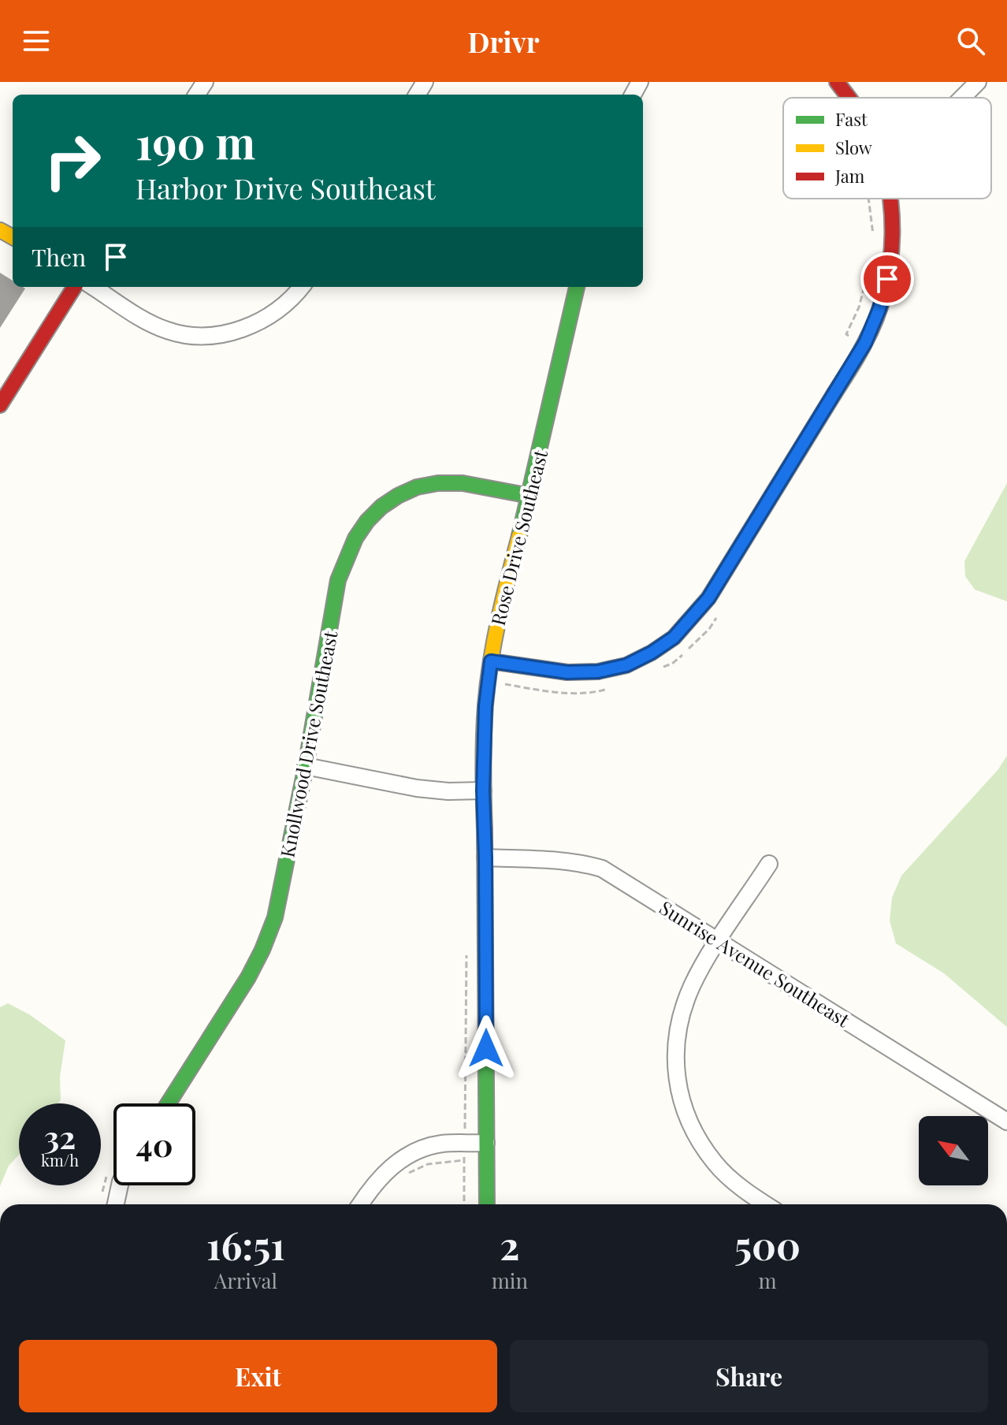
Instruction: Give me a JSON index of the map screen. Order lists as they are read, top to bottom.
{
  "streets": {
    "street": ["Rose Drive Southeast", "Knollwood Drive Southeast", "Sunrise Avenue Southeast"]
  },
  "crossings": [
    ["Rose Drive Southeast", "Knollwood Drive Southeast"],
    ["Rose Drive Southeast", "Sunrise Avenue Southeast"]
  ],
  "legend": ["Fast", "Slow", "Jam"],
  "north": "top left",
  "page": {
    "header": "Drivr",
    "turn": ["190 m", "Harbor Drive Southeast"],
    "then": "Then",
    "speed": "32 km/h",
    "limit": "40",
    "eta": [
      "16:51",
      "Arrival",
      "2",
      "min",
      "500",
      "m"
    ],
    "buttons": ["Exit", "Share"]
  }
}
